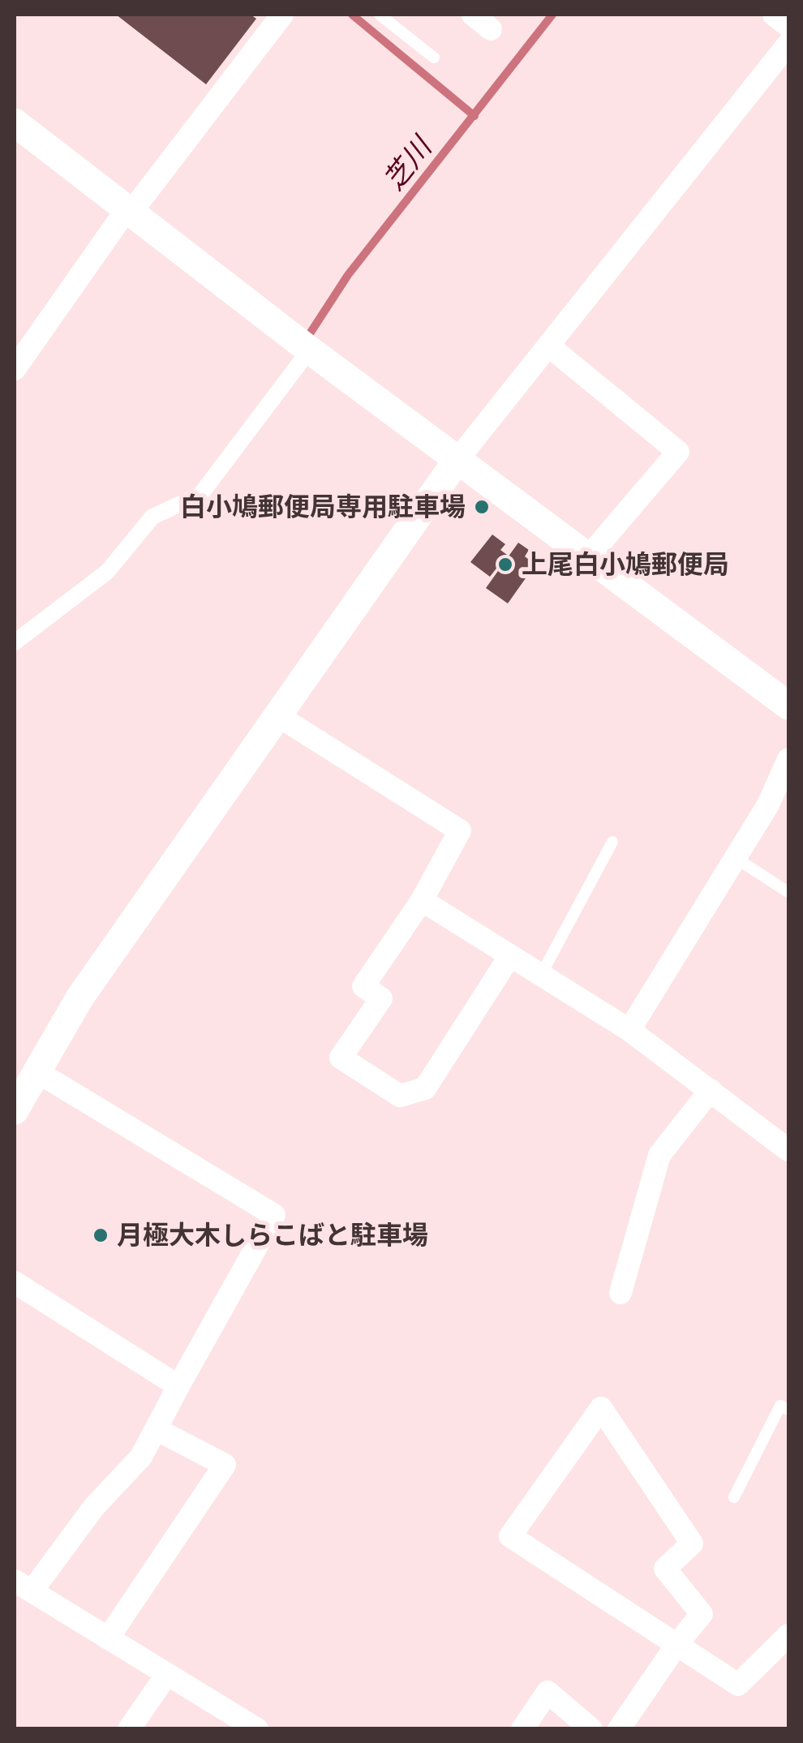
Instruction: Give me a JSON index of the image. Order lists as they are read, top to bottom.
{
  "water": ["芝川"],
  "places": ["白小鳩郵便局専用駐車場", "上尾白小鳩郵便局", "月極大木しらこばと駐車場"]
}
